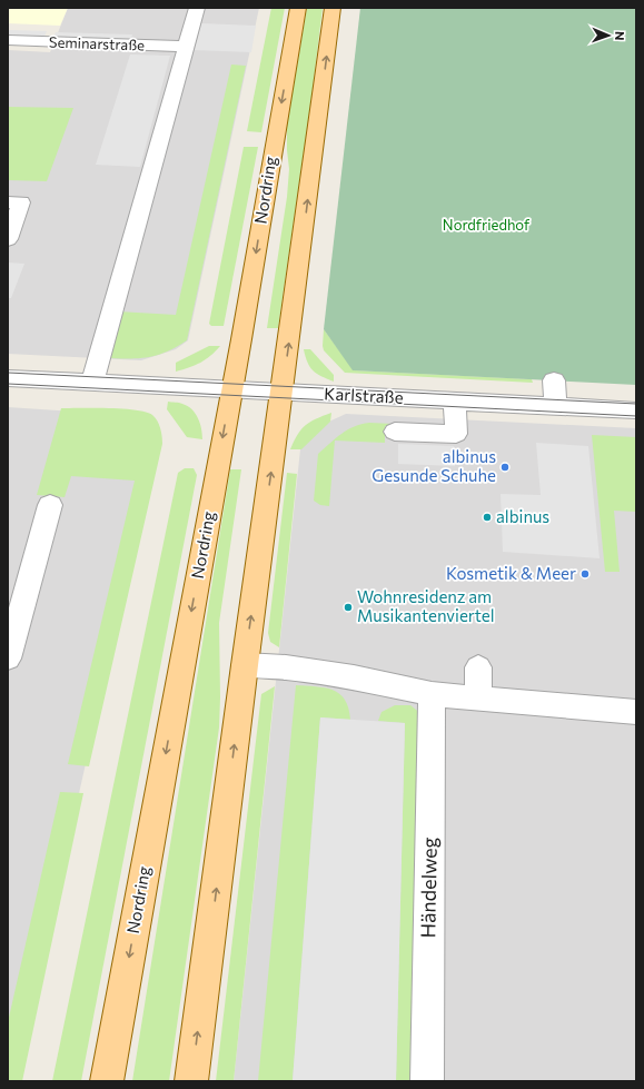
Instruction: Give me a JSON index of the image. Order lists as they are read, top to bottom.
{
  "streets": {
    "main road": ["Nordring"],
    "street": ["Seminarstraße", "Karlstraße", "Händelweg"]
  },
  "crossings": [
    ["Nordring", "Karlstraße"]
  ],
  "parks": ["Nordfriedhof"],
  "places": [
    "albinus Gesunde Schuhe",
    "albinus",
    "Kosmetik & Meer",
    "Wohnresidenz am Musikantenviertel"
  ],
  "north": "right"
}
